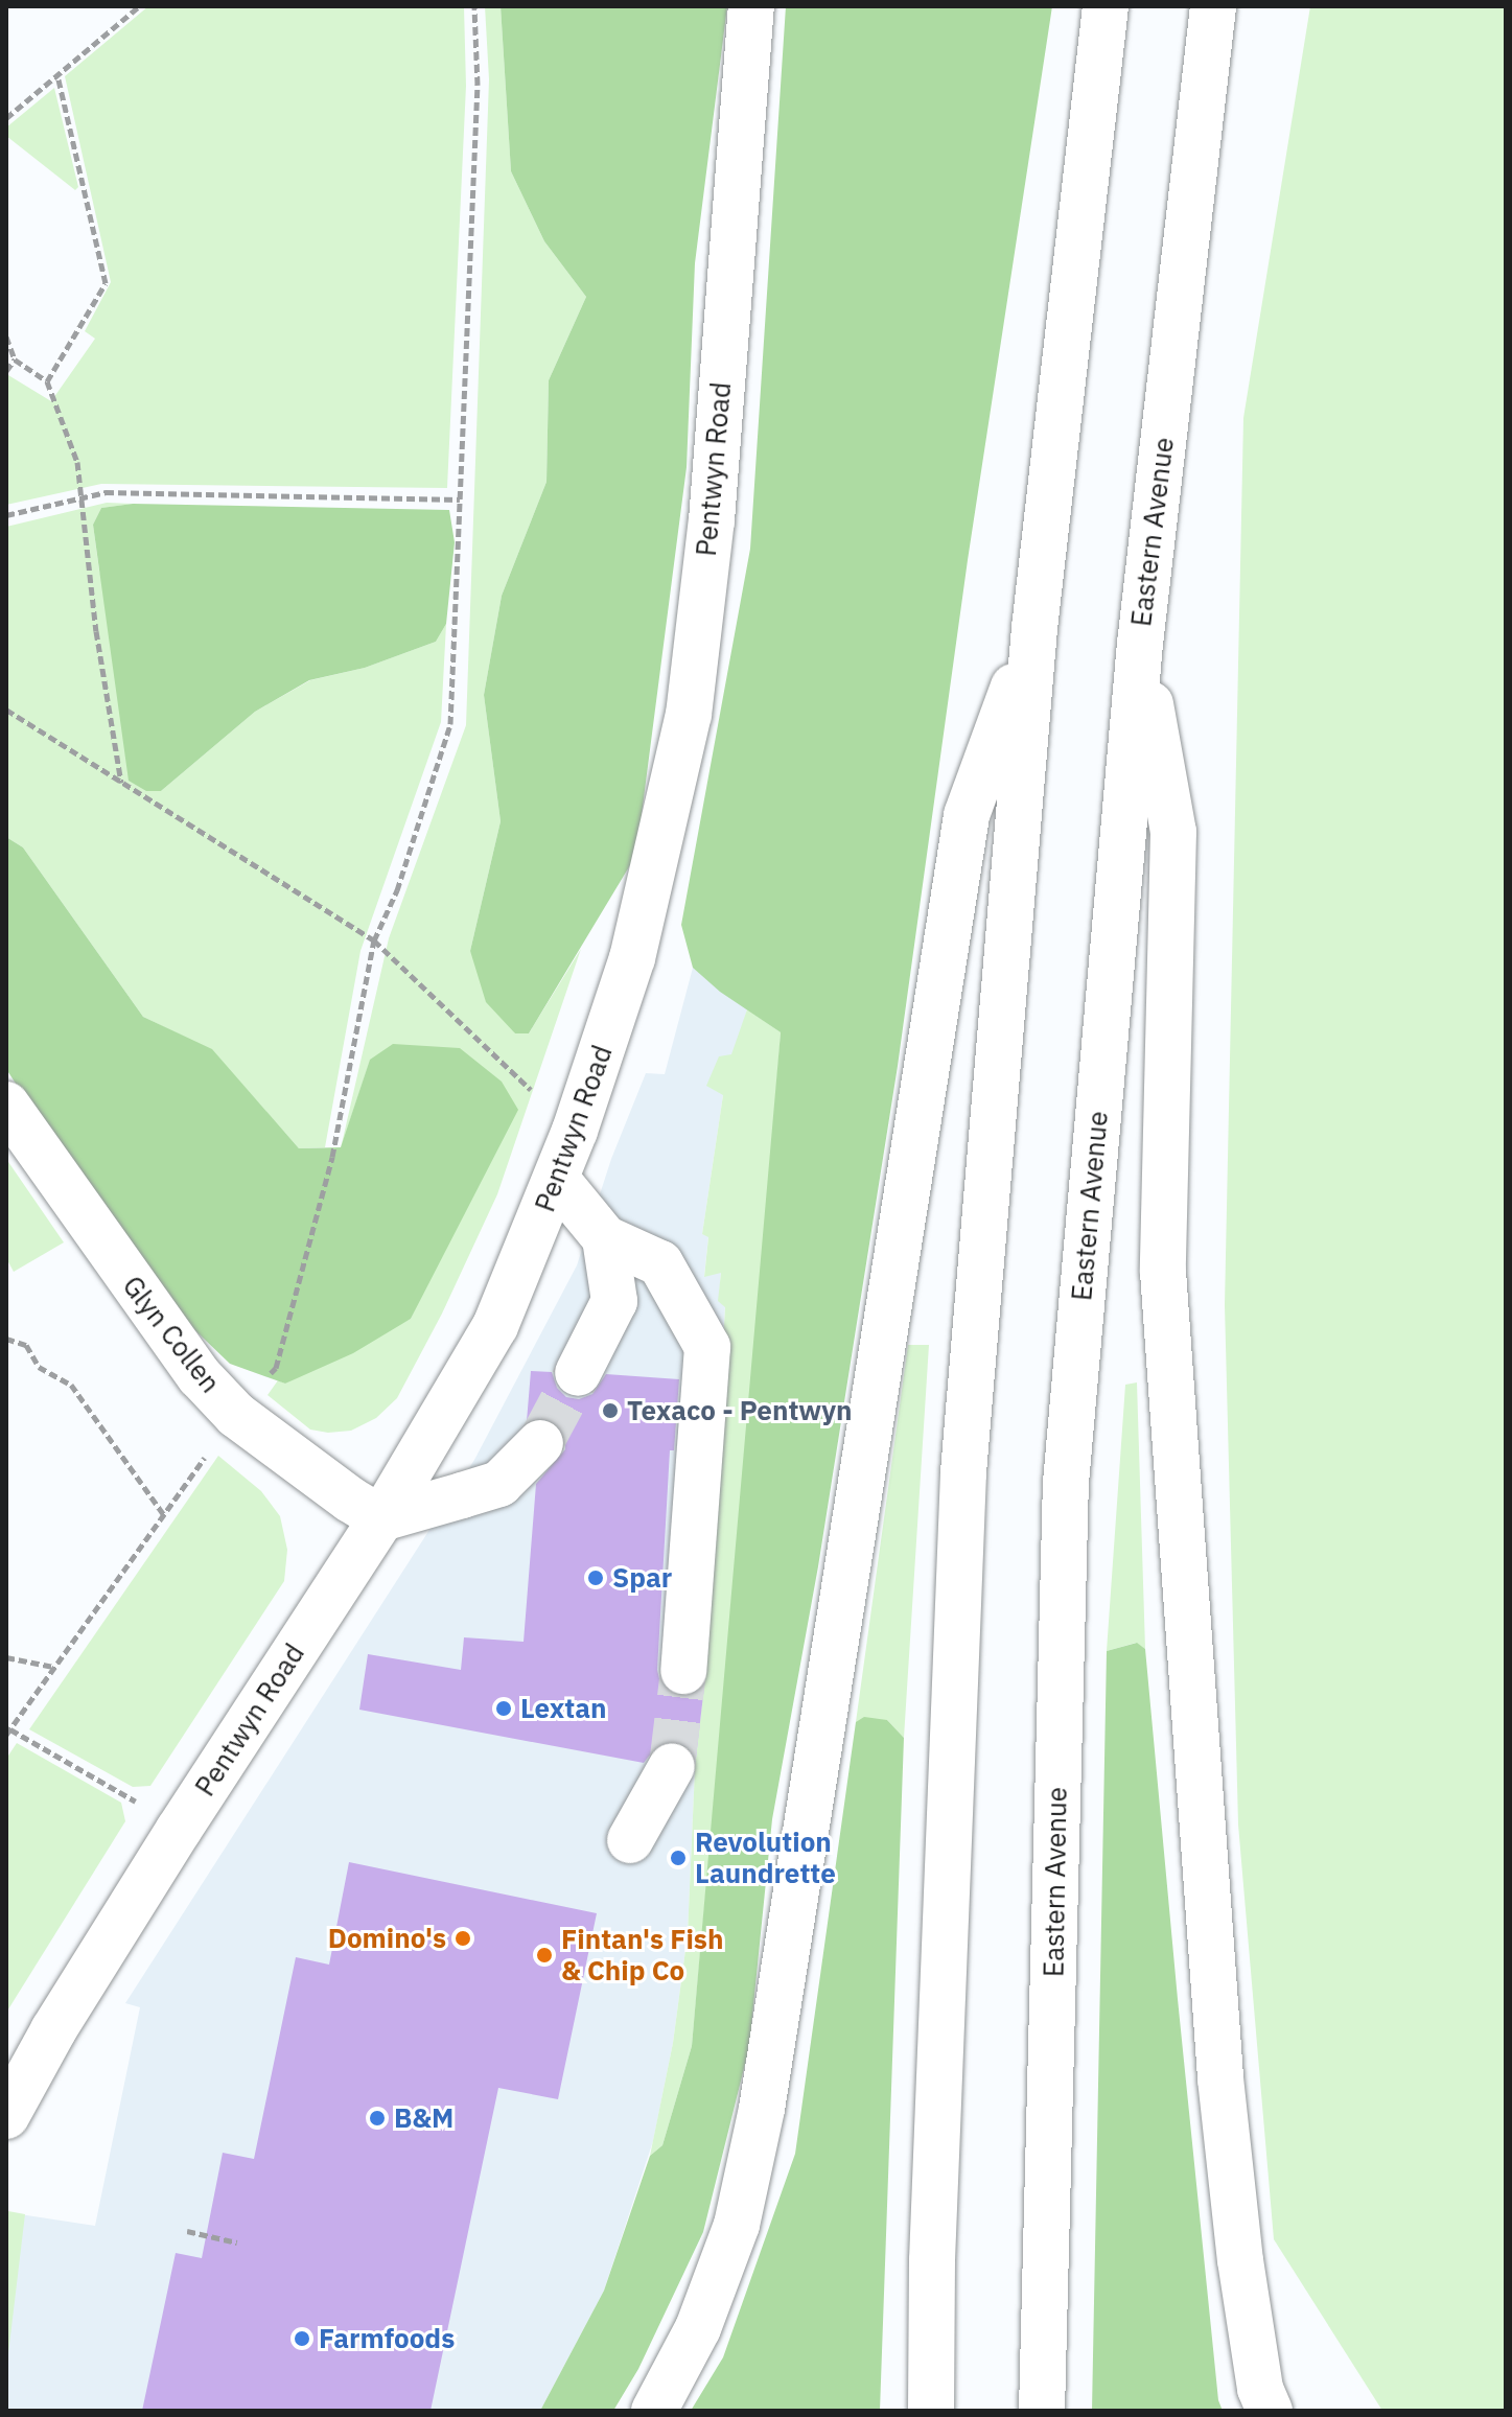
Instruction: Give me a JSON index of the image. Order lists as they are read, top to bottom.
{
  "streets": {
    "main road": ["Pentwyn Road", "Eastern Avenue", "Glyn Collen"]
  },
  "crossings": [
    ["Pentwyn Road", "Glyn Collen"]
  ],
  "places": [
    "Texaco - Pentwyn",
    "Spar",
    "Lextan",
    "Revolution Laundrette",
    "Domino's",
    "Fintan's Fish & Chip Co",
    "B&M",
    "Farmfoods"
  ]
}
